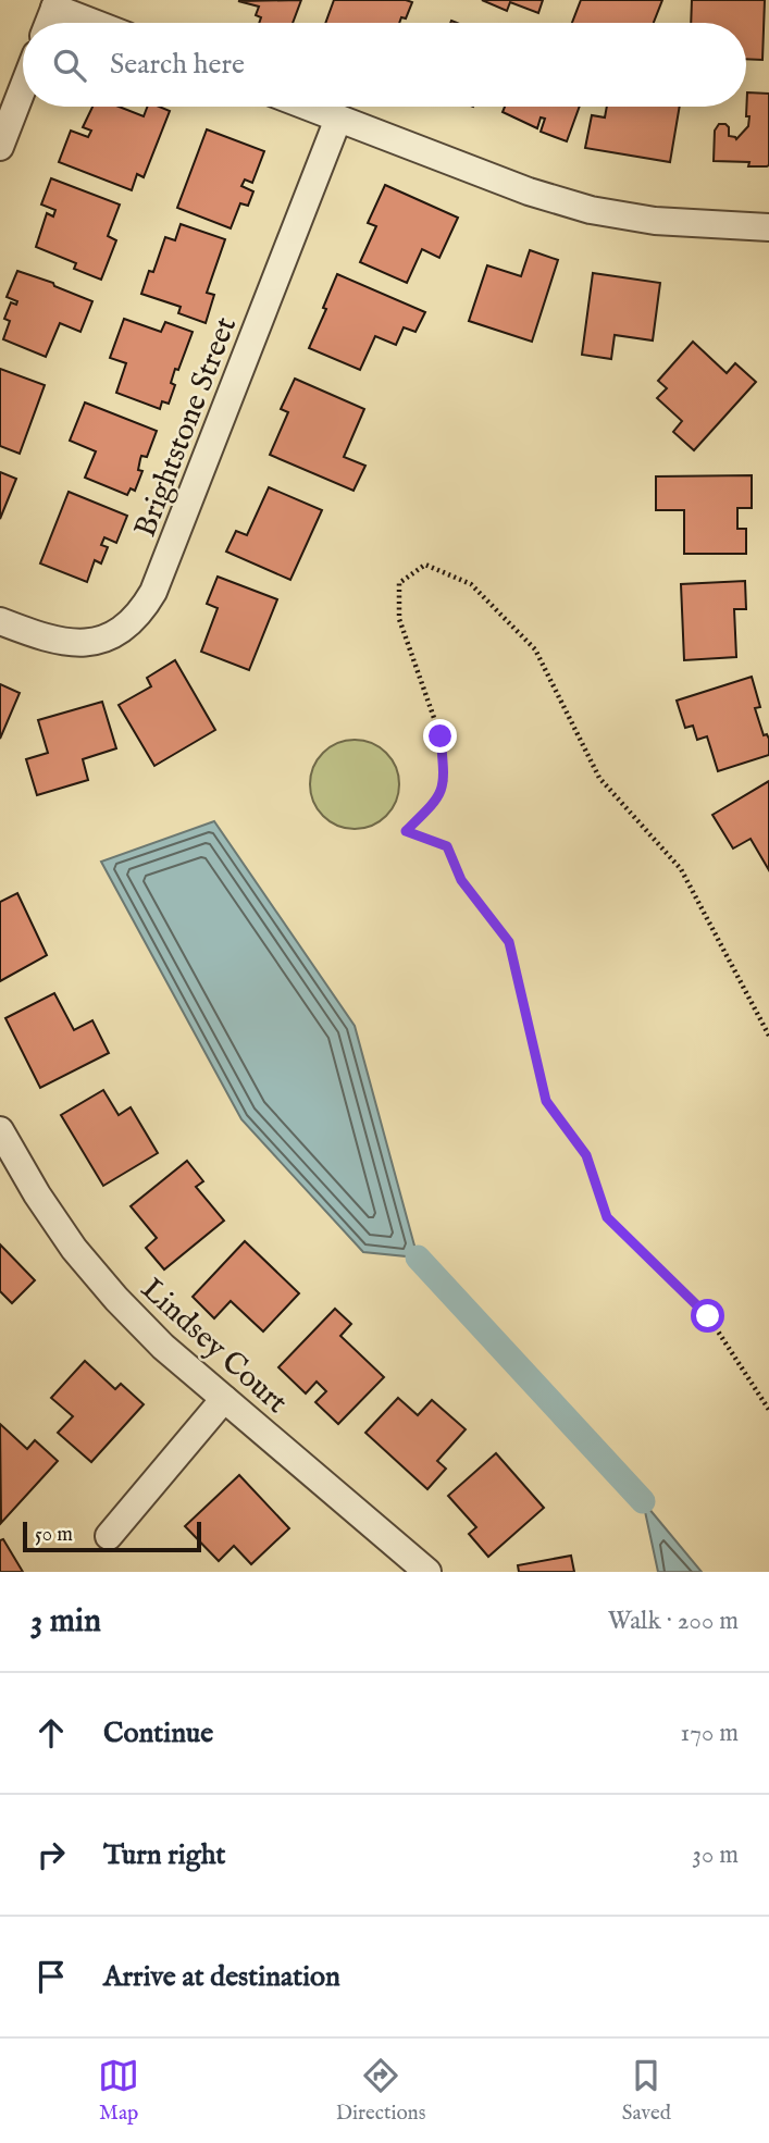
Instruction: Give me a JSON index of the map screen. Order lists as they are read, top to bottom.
{
  "streets": {
    "street": ["Brightstone Street", "Lindsey Court"]
  },
  "scale_bar": "50 m",
  "page": {
    "search": "Search here",
    "scale": "50 m",
    "heading": ["3 min", "Walk · 200 m"],
    "list": [
      ["Continue", "170 m"],
      ["Turn right", "30 m"],
      "Arrive at destination"
    ],
    "nav": ["Map", "Directions", "Saved"]
  }
}
